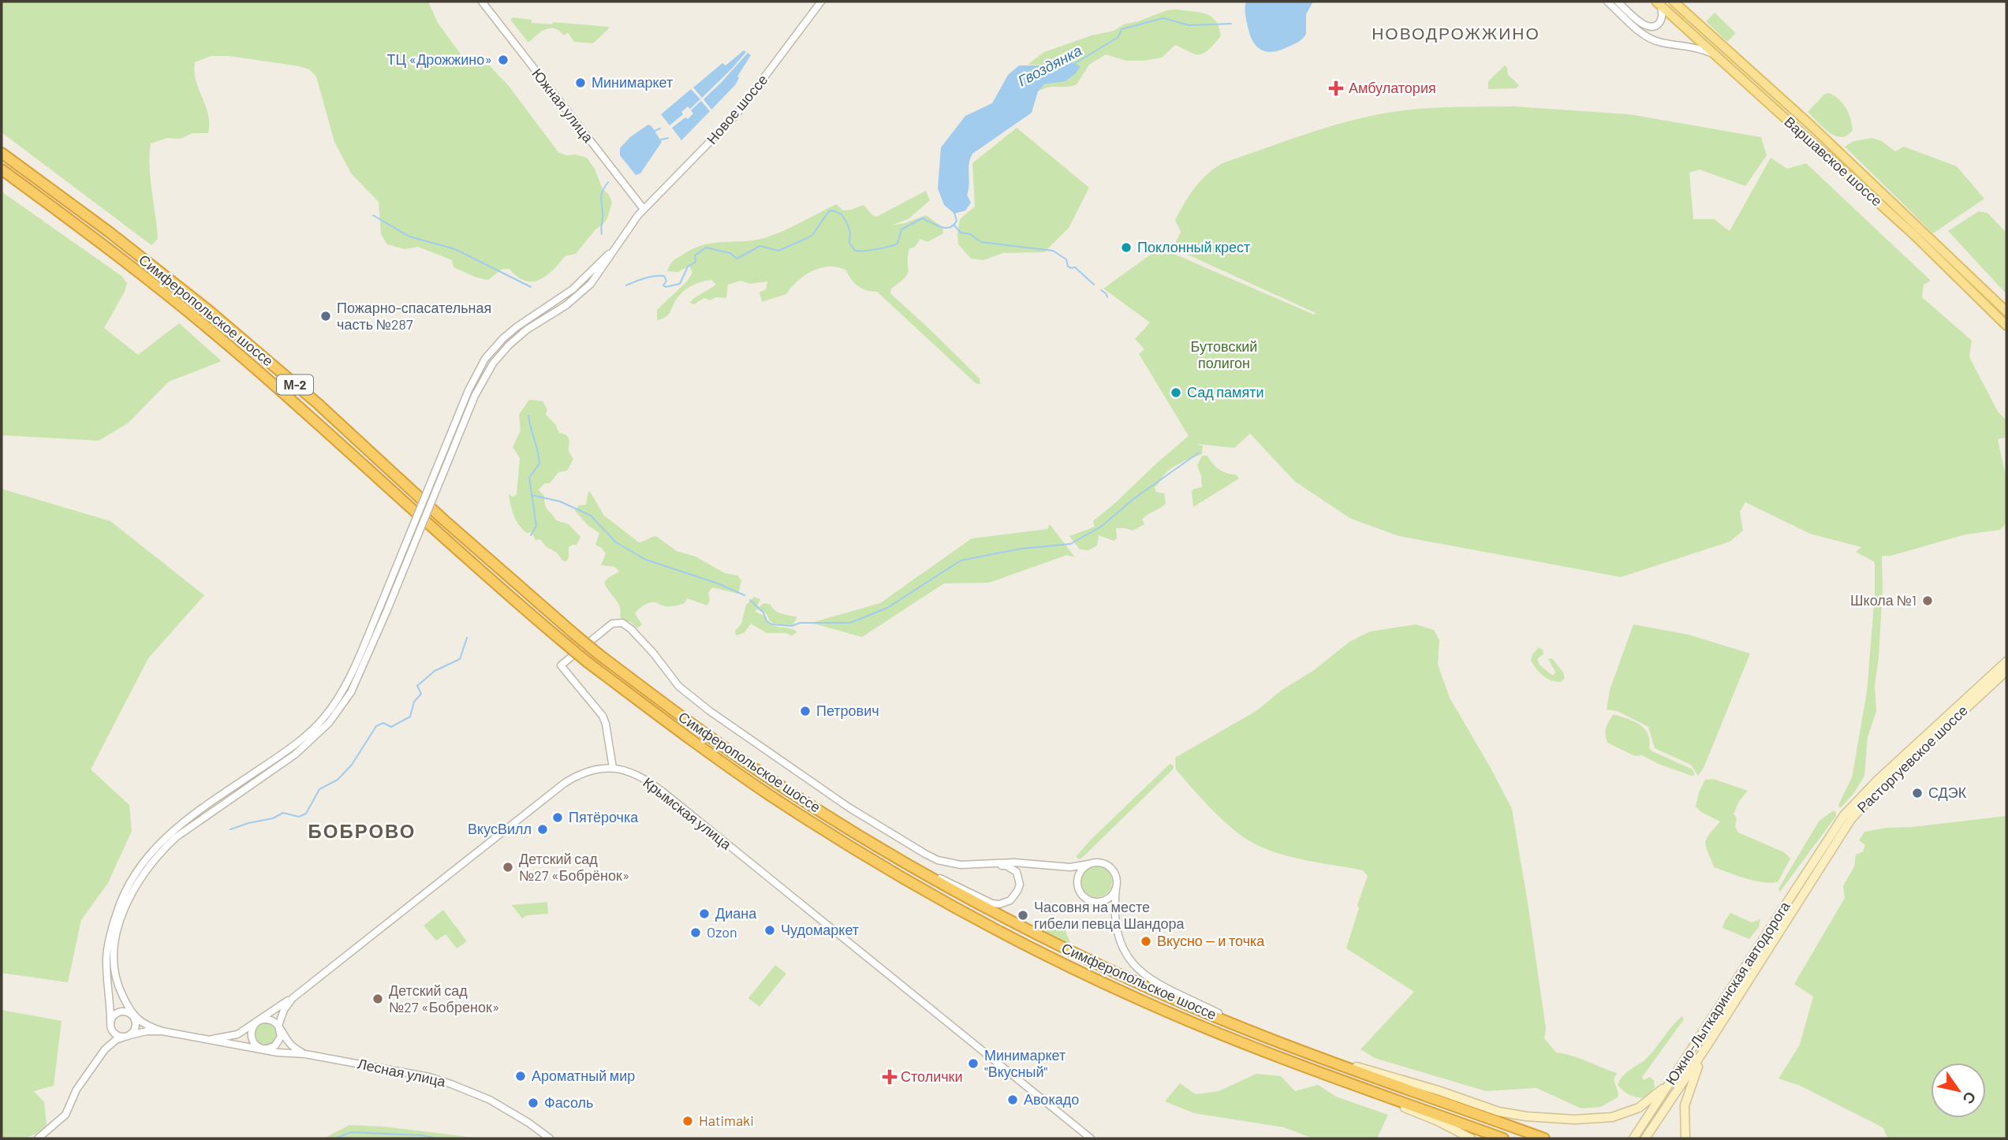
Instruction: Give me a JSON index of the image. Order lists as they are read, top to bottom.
{
  "streets": {
    "highway": ["Симферопольское шоссе", "М-2"],
    "main road": ["Варшавское шоссе", "Расторгуевское шоссе", "Южно-Лыткаринская автодорога"],
    "street": [
      "Южная улица",
      "Новое шоссе",
      "Крымская улица",
      "Лесная улица"
    ]
  },
  "crossings": [
    ["Южная улица", "Новое шоссе"],
    ["Расторгуевское шоссе", "Южно-Лыткаринская автодорога"],
    ["Крымская улица", "Лесная улица"]
  ],
  "districts": ["НОВОДРОЖЖИНО", "БОБРОВО"],
  "water": ["Гвоздянка"],
  "parks": ["Бутовский полигон"],
  "places": {
    "other": [
      "ТЦ «Дрожжино»",
      "Минимаркет",
      "Поклонный крест",
      "Пожарно-спасательная часть №287",
      "Сад памяти",
      "Школа №1",
      "Петрович",
      "СДЭК",
      "Пятёрочка",
      "ВкусВилл",
      "Детский сад №27 «Бобрёнок»",
      "Диана",
      "Часовня на месте гибели певца Шандора",
      "Чудомаркет",
      "Ozon",
      "Вкусно — и точка",
      "Детский сад №27 «Бобренок»",
      "Минимаркет \"Вкусный\"",
      "Ароматный мир",
      "Авокадо",
      "Фасоль",
      "Hatimaki"
    ],
    "health": ["Амбулатория", "Столички"]
  },
  "north": "bottom right"
}
